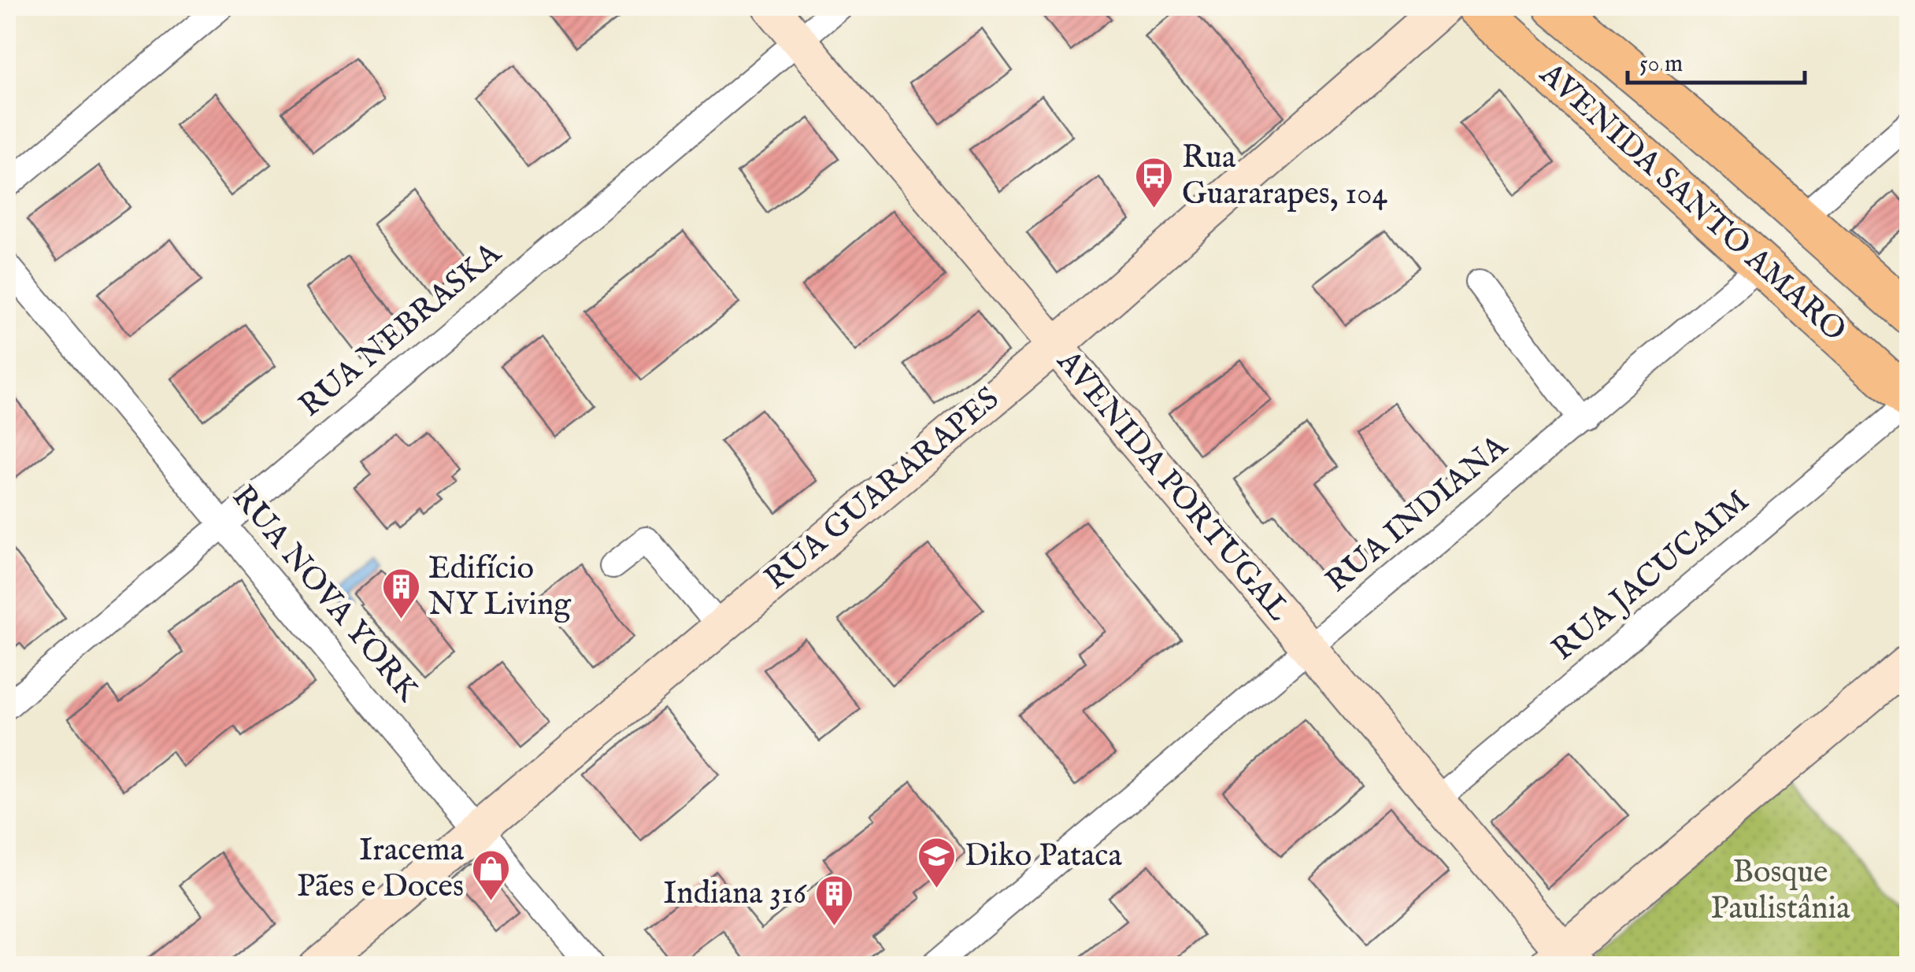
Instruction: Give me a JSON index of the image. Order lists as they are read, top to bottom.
{
  "streets": {
    "main road": ["AVENIDA SANTO AMARO"],
    "street": [
      "RUA NEBRASKA",
      "AVENIDA PORTUGAL",
      "RUA GUARARAPES",
      "RUA INDIANA",
      "RUA JACUCAIM",
      "RUA NOVA YORK"
    ]
  },
  "crossings": [
    ["AVENIDA SANTO AMARO", "RUA INDIANA"],
    ["AVENIDA SANTO AMARO", "RUA JACUCAIM"],
    ["RUA NEBRASKA", "AVENIDA PORTUGAL"],
    ["RUA NEBRASKA", "RUA NOVA YORK"],
    ["AVENIDA PORTUGAL", "RUA GUARARAPES"],
    ["AVENIDA PORTUGAL", "RUA INDIANA"],
    ["AVENIDA PORTUGAL", "RUA JACUCAIM"],
    ["RUA GUARARAPES", "RUA NOVA YORK"]
  ],
  "parks": ["Bosque Paulistânia"],
  "places": {
    "bus stop": ["Rua Guararapes, 104"],
    "building": ["Edifício NY Living", "Indiana 316"],
    "school or university": ["Diko Pataca"],
    "shop": ["Iracema Pães e Doces"]
  },
  "scale_bar": "50 m"
}
